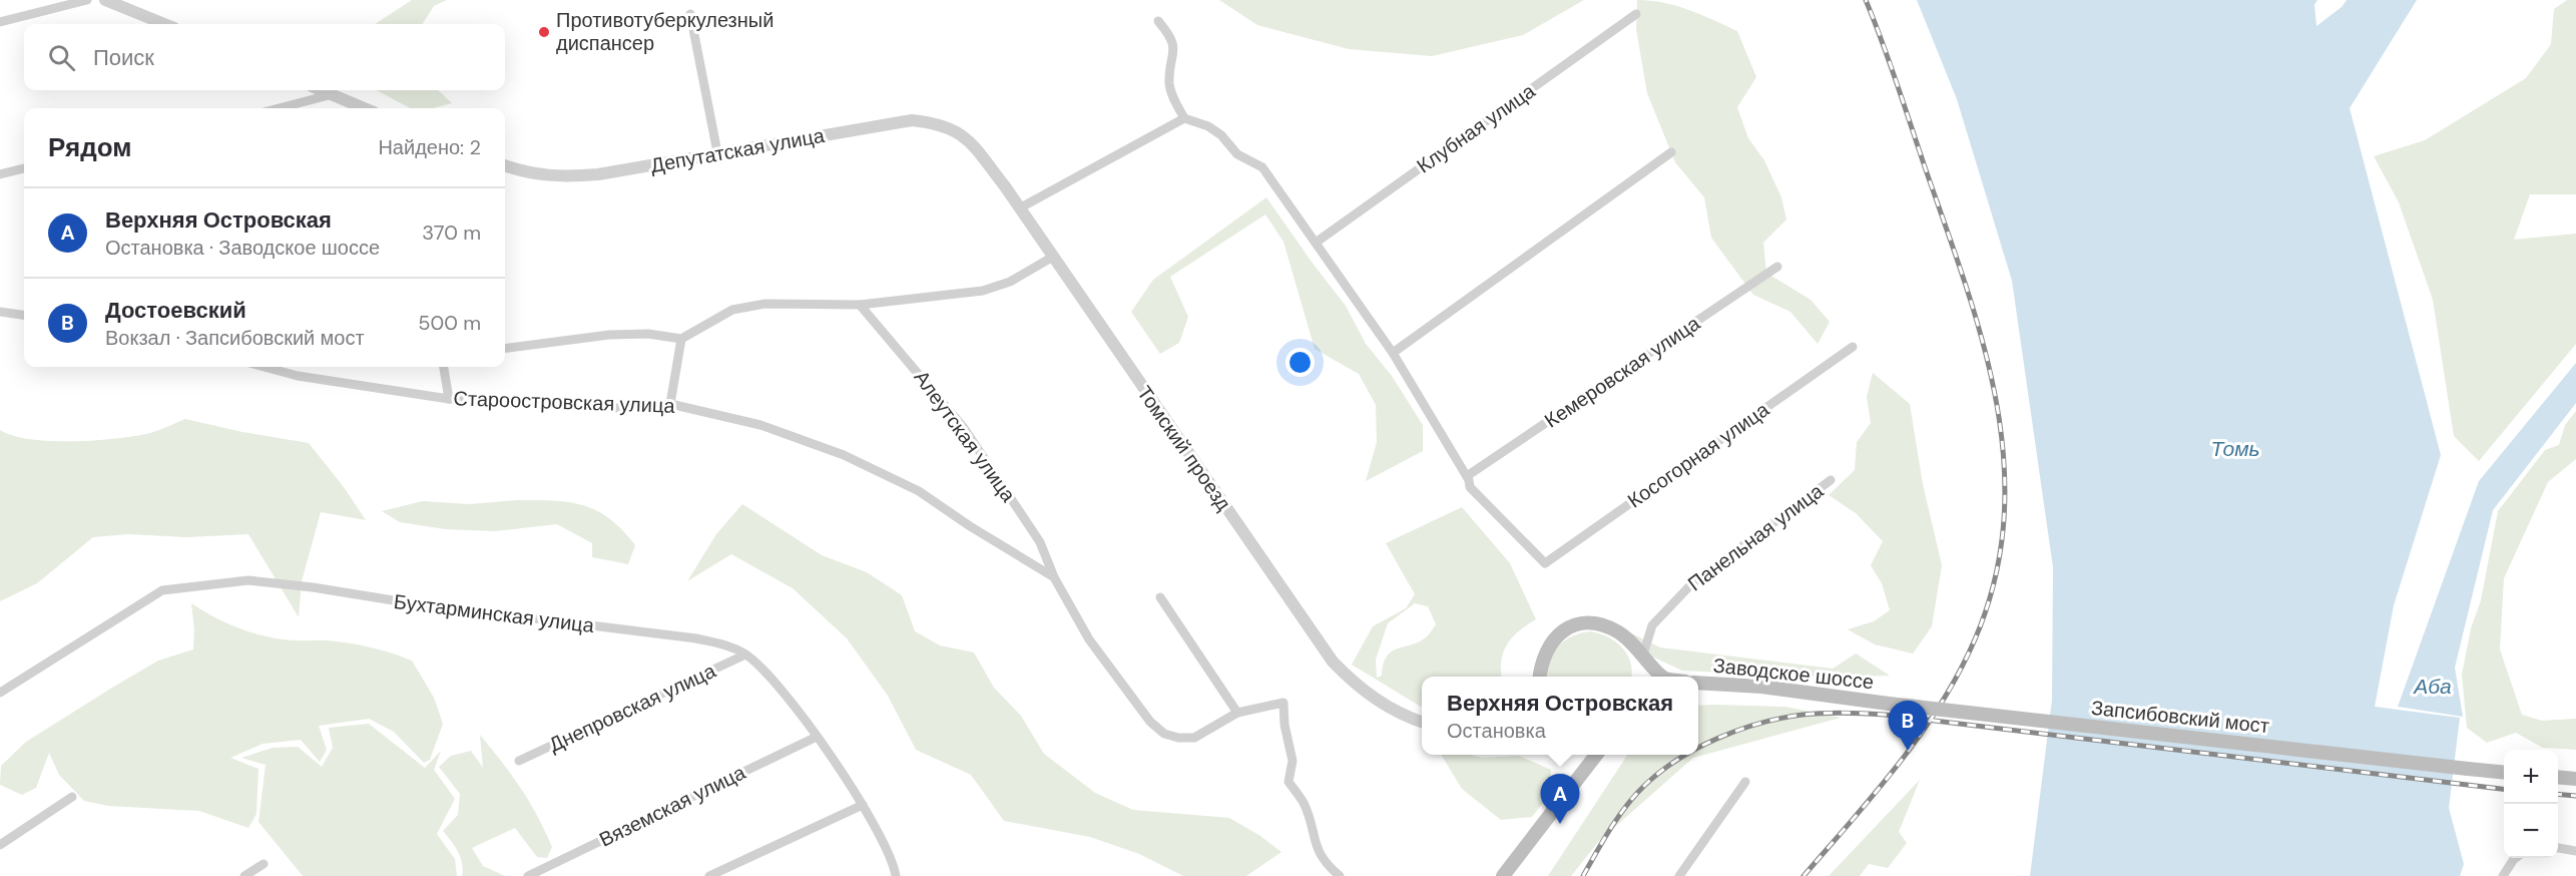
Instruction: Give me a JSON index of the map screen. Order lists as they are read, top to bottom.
{
  "streets": {
    "main road": ["Заводское шоссе", "Запсибовский мост"],
    "street": [
      "Клубная улица",
      "Депутатская улица",
      "Кемеровская улица",
      "Староостровская улица",
      "Алеутская улица",
      "Томский проезд",
      "Косогорная улица",
      "Панельная улица",
      "Бухтарминская улица",
      "Днепровская улица",
      "Вяземская улица"
    ]
  },
  "crossings": [
    ["Депутатская улица", "Томский проезд"],
    ["Кемеровская улица", "Косогорная улица"],
    ["Староостровская улица", "Алеутская улица"],
    ["Панельная улица", "Заводское шоссе"],
    ["Бухтарминская улица", "Днепровская улица"],
    ["Бухтарминская улица", "Вяземская улица"],
    ["Заводское шоссе", "Запсибовский мост"]
  ],
  "water": ["Томь", "Аба"],
  "places": ["Противотуберкулезный диспансер"],
  "page": {
    "search": "Поиск",
    "heading": ["Рядом", "Найдено: 2"],
    "list": [
      {
        "mark": "A",
        "name": "Верхняя Островская",
        "note": "Остановка · Заводское шоссе",
        "value": "370 m"
      },
      {
        "mark": "B",
        "name": "Достоевский",
        "note": "Вокзал · Запсибовский мост",
        "value": "500 m"
      }
    ],
    "popup": ["Верхняя Островская", "Остановка"],
    "pins": ["B", "A"],
    "map_buttons": ["+", "−"]
  }
}
